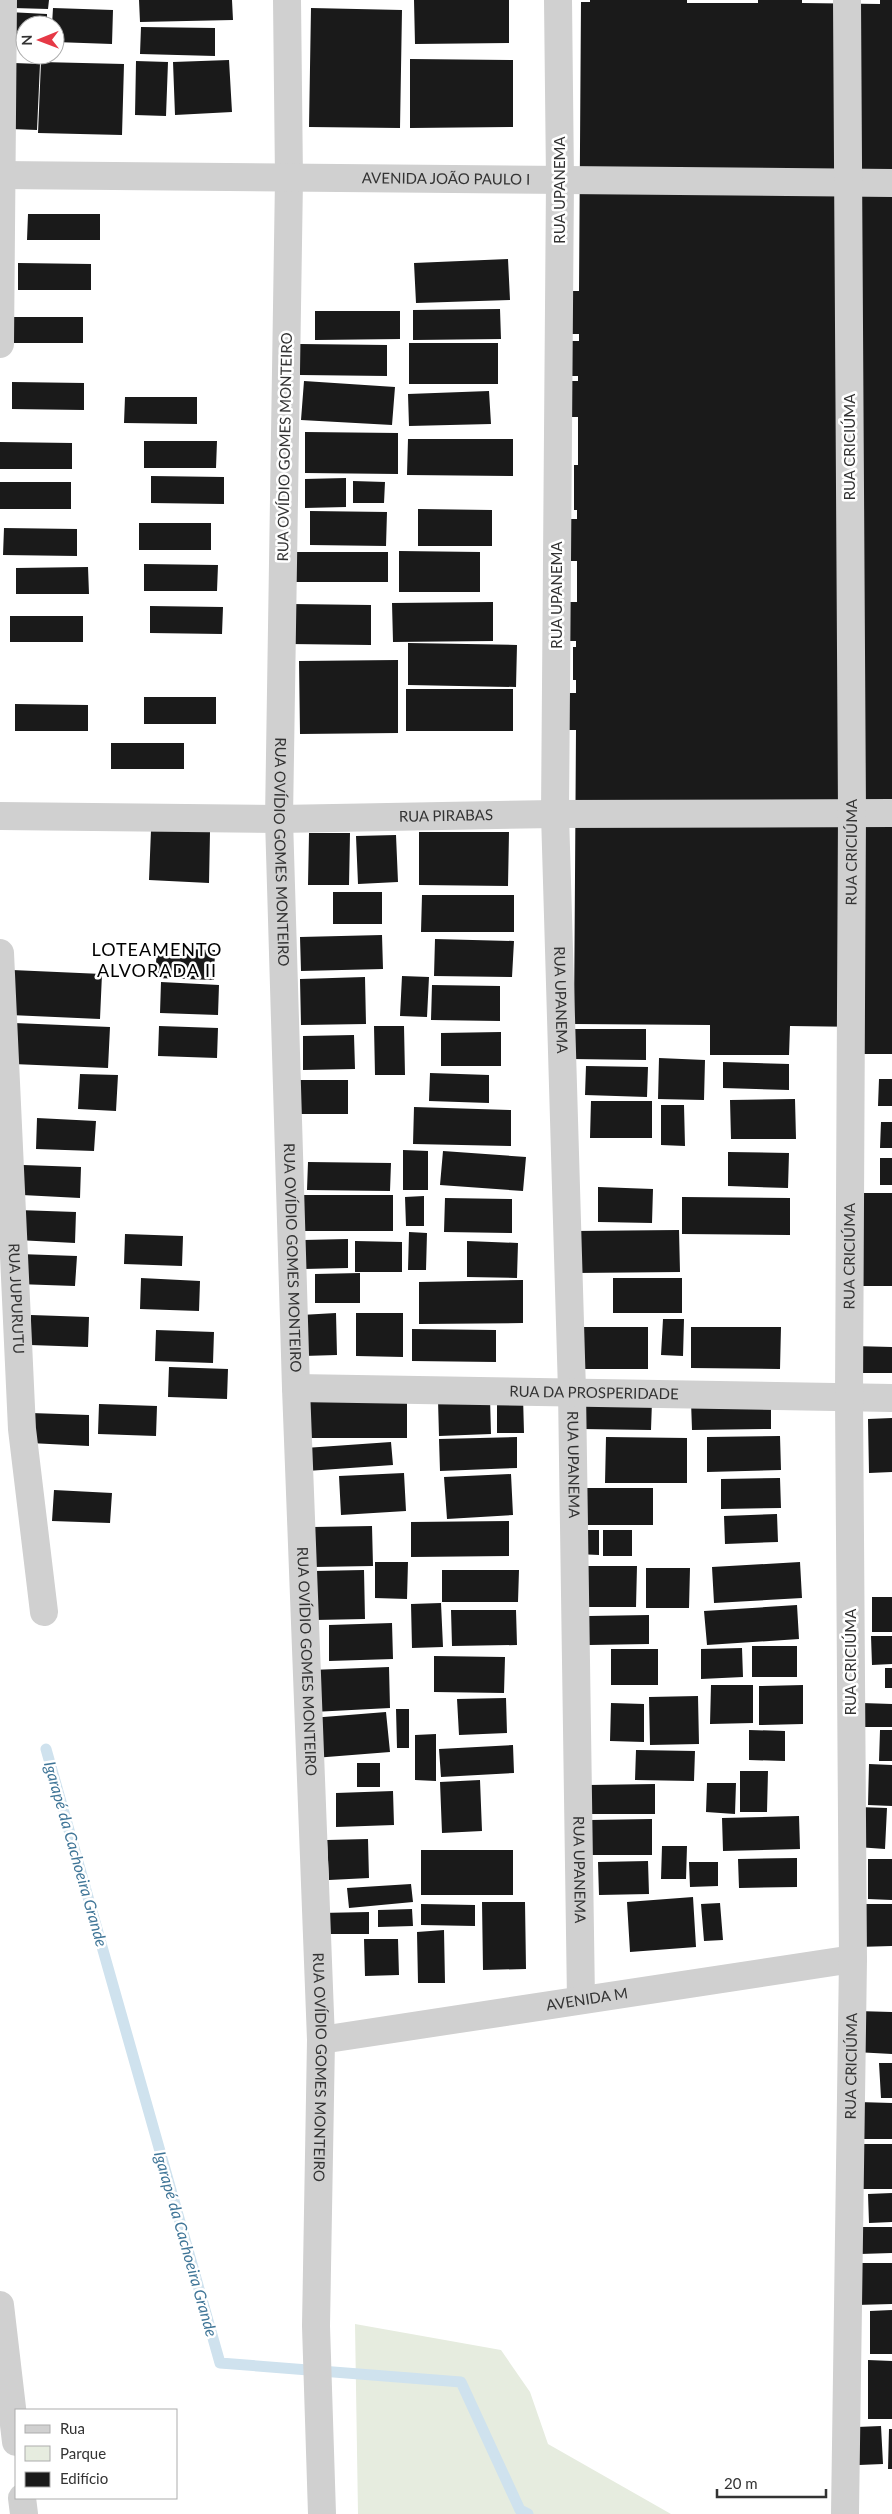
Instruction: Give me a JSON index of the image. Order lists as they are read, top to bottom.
{
  "streets": {
    "street": [
      "AVENIDA JOÃO PAULO I",
      "RUA UPANEMA",
      "RUA OVÍDIO GOMES MONTEIRO",
      "RUA CRICIÚMA",
      "RUA PIRABAS",
      "RUA JUPURUTU",
      "RUA DA PROSPERIDADE",
      "AVENIDA M"
    ]
  },
  "crossings": [
    ["AVENIDA JOÃO PAULO I", "RUA UPANEMA"],
    ["AVENIDA JOÃO PAULO I", "RUA OVÍDIO GOMES MONTEIRO"],
    ["AVENIDA JOÃO PAULO I", "RUA CRICIÚMA"],
    ["RUA UPANEMA", "RUA PIRABAS"],
    ["RUA UPANEMA", "RUA DA PROSPERIDADE"],
    ["RUA UPANEMA", "AVENIDA M"],
    ["RUA OVÍDIO GOMES MONTEIRO", "RUA PIRABAS"],
    ["RUA OVÍDIO GOMES MONTEIRO", "RUA DA PROSPERIDADE"],
    ["RUA OVÍDIO GOMES MONTEIRO", "AVENIDA M"],
    ["RUA CRICIÚMA", "RUA PIRABAS"],
    ["RUA CRICIÚMA", "RUA DA PROSPERIDADE"],
    ["RUA CRICIÚMA", "AVENIDA M"]
  ],
  "districts": ["LOTEAMENTO ALVORADA II"],
  "water": ["Igarapé da Cachoeira Grande"],
  "legend": ["Rua", "Parque", "Edifício"],
  "scale_bar": "20 m",
  "north": "left"
}
